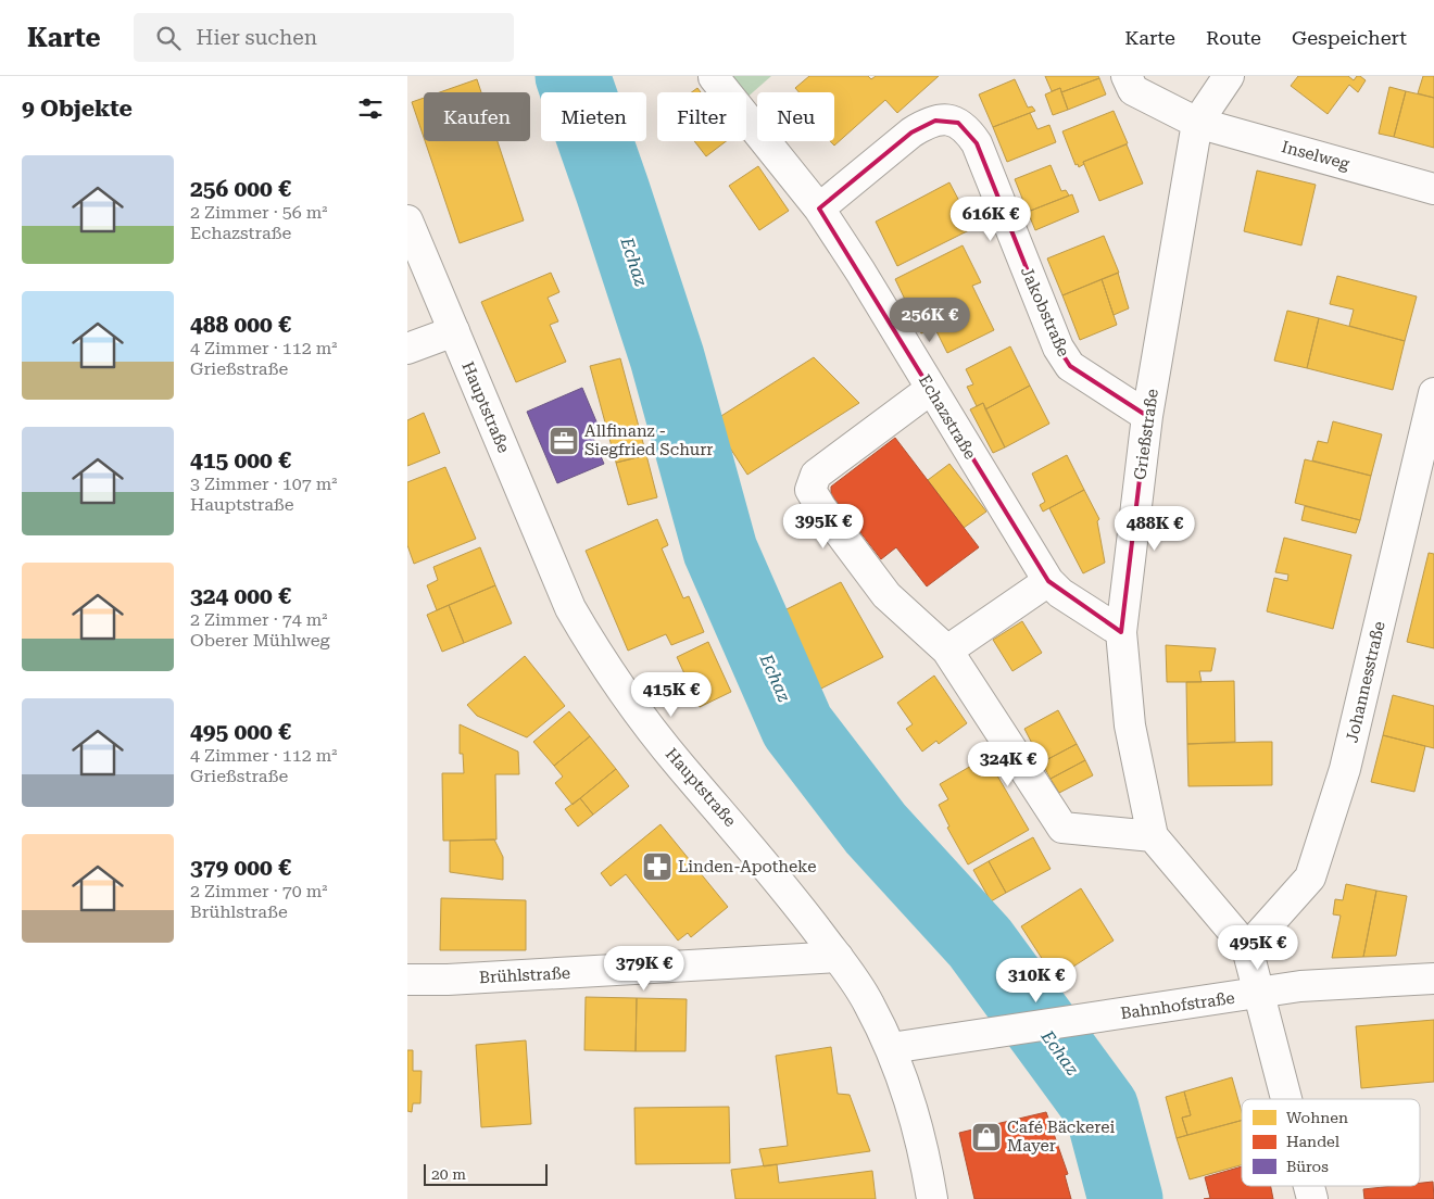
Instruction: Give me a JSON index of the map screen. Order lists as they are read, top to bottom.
{
  "streets": {
    "street": [
      "Inselweg",
      "Jakobstraße",
      "Hauptstraße",
      "Echazstraße",
      "Grießstraße",
      "Johannesstraße",
      "Brühlstraße",
      "Bahnhofstraße"
    ]
  },
  "crossings": [
    ["Inselweg", "Grießstraße"],
    ["Jakobstraße", "Echazstraße"],
    ["Jakobstraße", "Grießstraße"],
    ["Hauptstraße", "Brühlstraße"],
    ["Hauptstraße", "Bahnhofstraße"],
    ["Echazstraße", "Grießstraße"],
    ["Grießstraße", "Johannesstraße"],
    ["Grießstraße", "Bahnhofstraße"]
  ],
  "water": ["Echaz"],
  "places": {
    "office": ["Allfinanz - Siegfried Schurr"],
    "pharmacy": ["Linden-Apotheke"],
    "shop": ["Café Bäckerei Mayer"]
  },
  "legend": ["Wohnen", "Handel", "Büros"],
  "scale_bar": "20 m",
  "page": {
    "header": "Karte",
    "search": "Hier suchen",
    "nav": ["Karte", "Route", "Gespeichert"],
    "heading": "9 Objekte",
    "chip": [
      "Kaufen",
      "Mieten",
      "Filter",
      "Neu"
    ],
    "list": [
      {
        "name": "256 000 €",
        "note": "2 Zimmer · 56 m² · Echazstraße"
      },
      {
        "name": "488 000 €",
        "note": "4 Zimmer · 112 m² · Grießstraße"
      },
      {
        "name": "415 000 €",
        "note": "3 Zimmer · 107 m² · Hauptstraße"
      },
      {
        "name": "324 000 €",
        "note": "2 Zimmer · 74 m² · Oberer Mühlweg"
      },
      {
        "name": "495 000 €",
        "note": "4 Zimmer · 112 m² · Grießstraße"
      },
      {
        "name": "379 000 €",
        "note": "2 Zimmer · 70 m² · Brühlstraße"
      }
    ],
    "price": [
      "616K €",
      "256K €",
      "395K €",
      "488K €",
      "415K €",
      "324K €",
      "495K €",
      "379K €",
      "310K €"
    ],
    "scale": "20 m"
  }
}
